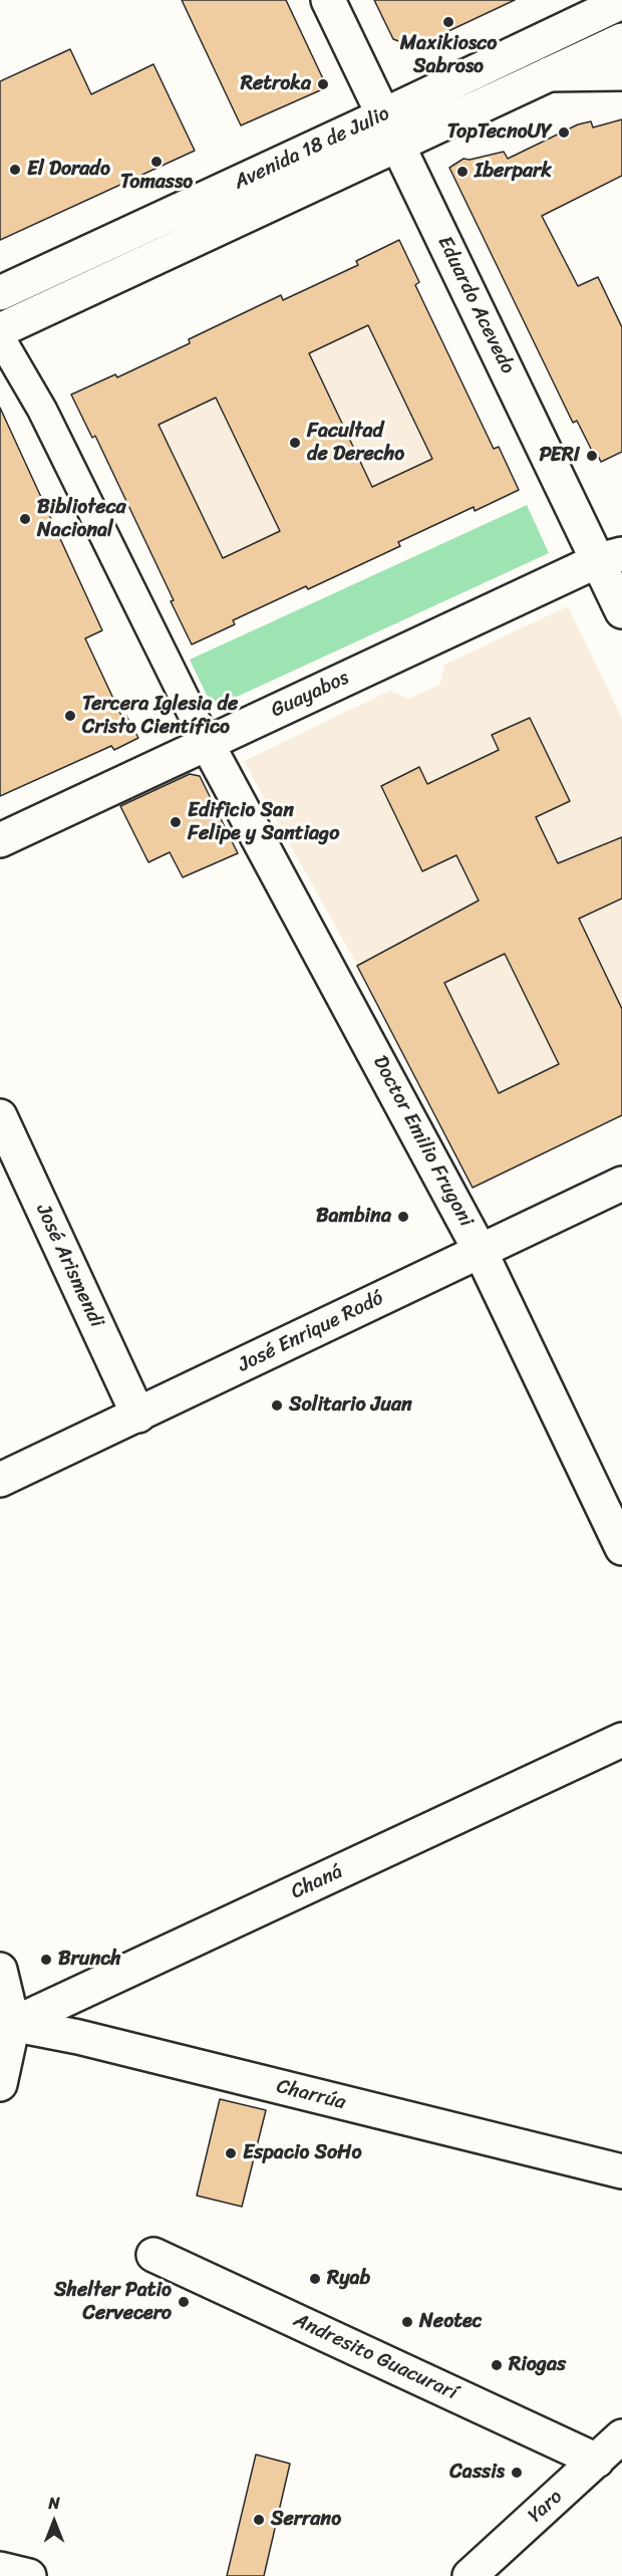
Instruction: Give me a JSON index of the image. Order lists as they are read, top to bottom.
{
  "streets": {
    "street": [
      "Avenida 18 de Julio",
      "Eduardo Acevedo",
      "Guayabos",
      "Doctor Emilio Frugoni",
      "José Arismendi",
      "José Enrique Rodó",
      "Chaná",
      "Charrúa",
      "Andresito Guacurarí",
      "Yaro"
    ]
  },
  "crossings": [
    ["Avenida 18 de Julio", "Eduardo Acevedo"],
    ["Eduardo Acevedo", "Guayabos"],
    ["Guayabos", "Doctor Emilio Frugoni"],
    ["Doctor Emilio Frugoni", "José Enrique Rodó"],
    ["José Arismendi", "José Enrique Rodó"],
    ["Chaná", "Charrúa"],
    ["Andresito Guacurarí", "Yaro"]
  ],
  "places": [
    "Maxikiosco Sabroso",
    "Retroka",
    "TopTecnoUY",
    "Tomasso",
    "El Dorado",
    "Iberpark",
    "Facultad de Derecho",
    "PERI",
    "Biblioteca Nacional",
    "Tercera Iglesia de Cristo Científico",
    "Edificio San Felipe y Santiago",
    "Bambina",
    "Solitario Juan",
    "Brunch",
    "Espacio SoHo",
    "Ryab",
    "Shelter Patio Cervecero",
    "Neotec",
    "Riogas",
    "Cassis",
    "Serrano"
  ],
  "north": "top"
}
